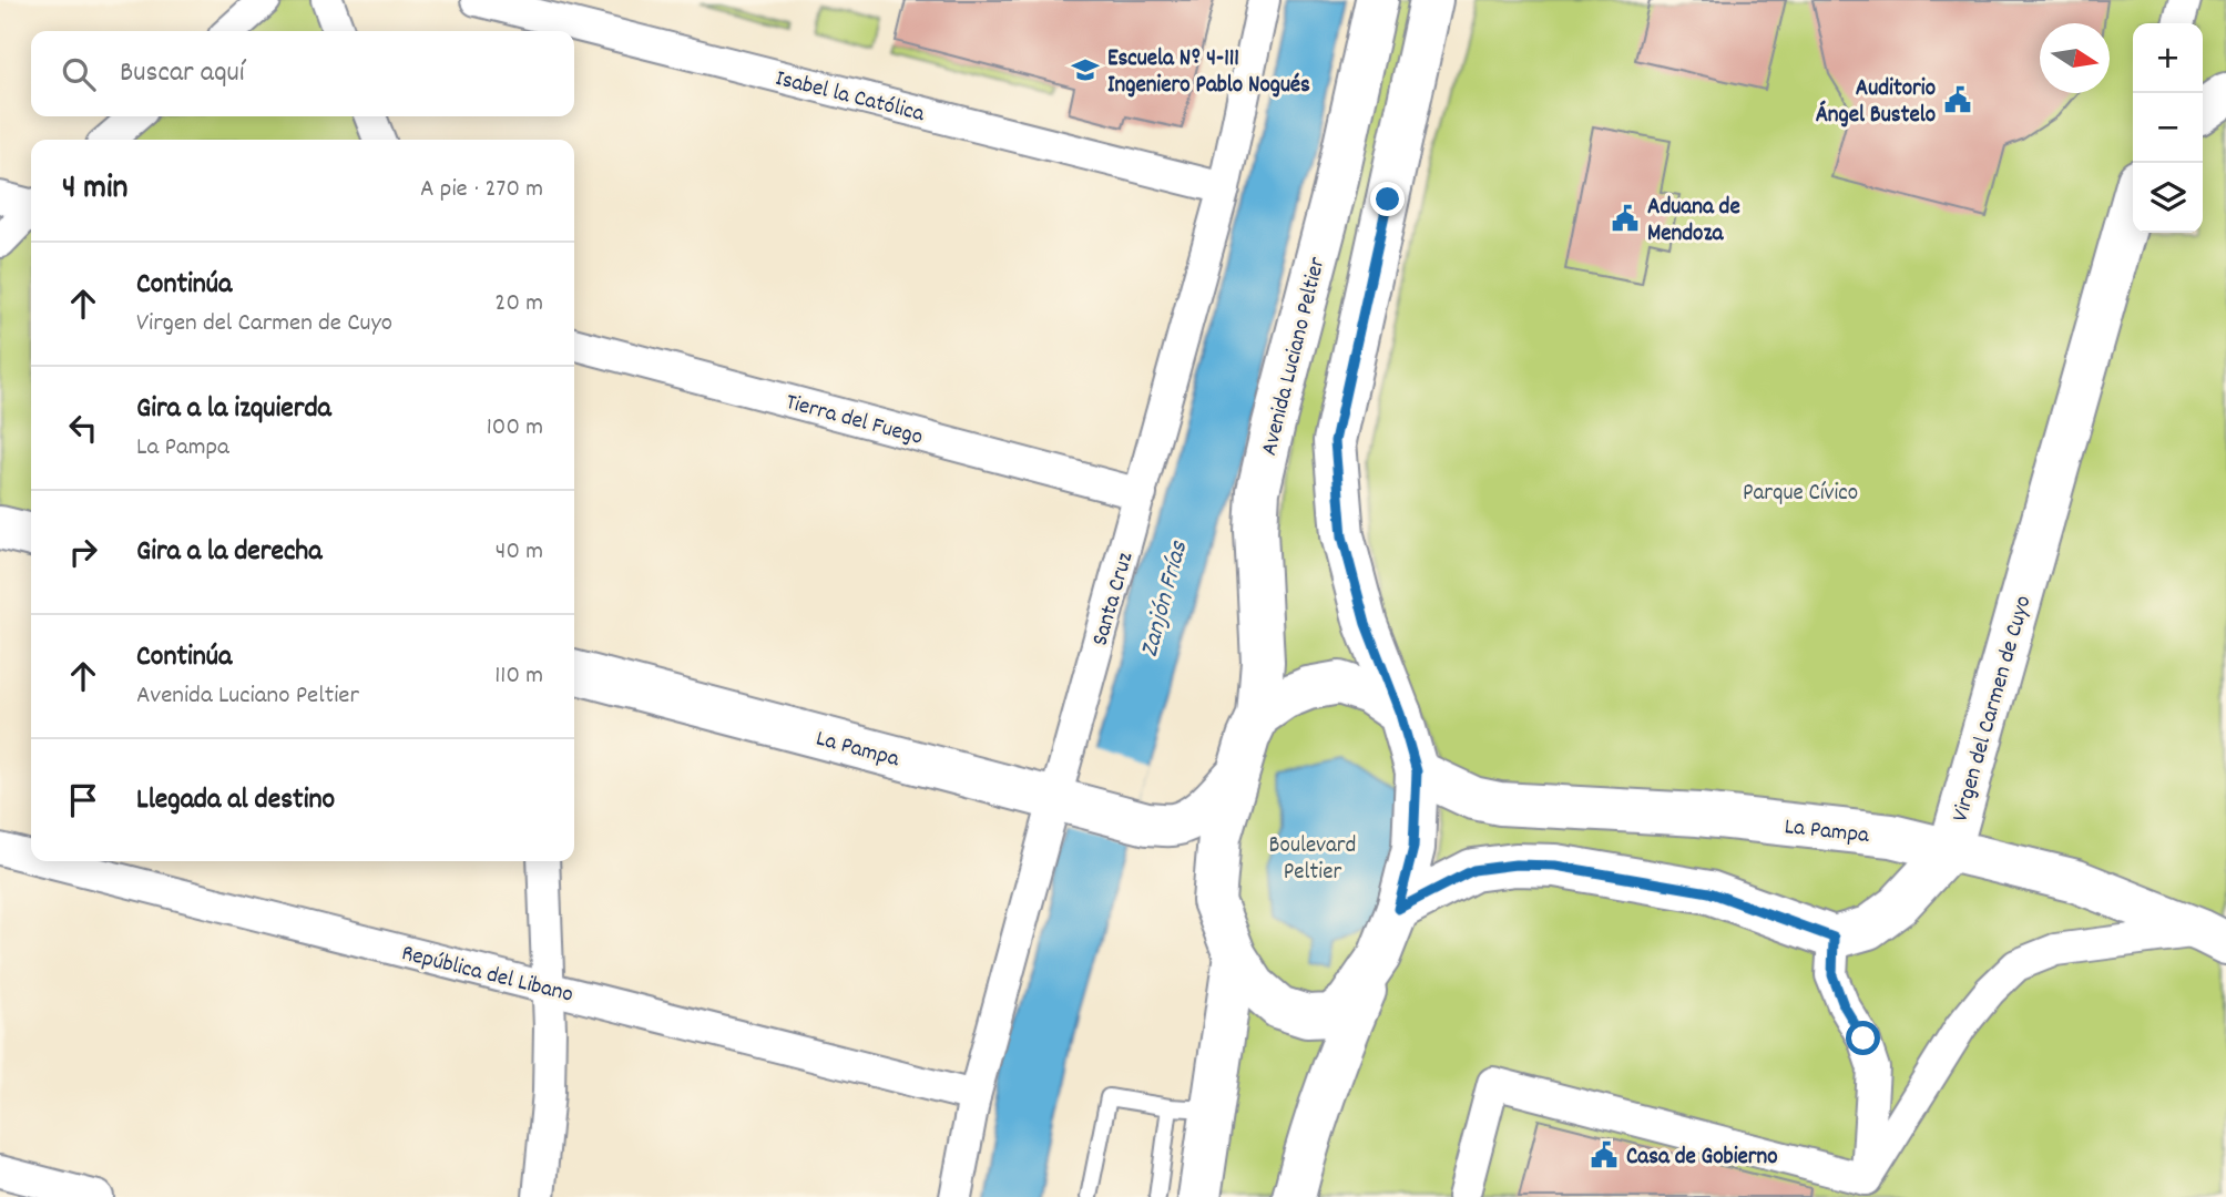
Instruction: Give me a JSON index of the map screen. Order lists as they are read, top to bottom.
{
  "streets": {
    "street": [
      "Isabel la Católica",
      "Avenida Luciano Peltier",
      "Tierra del Fuego",
      "Santa Cruz",
      "Virgen del Carmen de Cuyo",
      "La Pampa",
      "República del Libano"
    ]
  },
  "crossings": [
    ["Isabel la Católica", "Santa Cruz"],
    ["Avenida Luciano Peltier", "La Pampa"],
    ["Tierra del Fuego", "Santa Cruz"],
    ["Santa Cruz", "La Pampa"],
    ["Santa Cruz", "República del Libano"],
    ["Virgen del Carmen de Cuyo", "La Pampa"]
  ],
  "water": ["Zanjón Frías"],
  "parks": ["Parque Cívico", "Boulevard Peltier"],
  "places": {
    "school or university": ["Escuela Nº 4-111 Ingeniero Pablo Nogués"],
    "public building": ["Auditorio Ángel Bustelo", "Aduana de Mendoza", "Casa de Gobierno"]
  },
  "north": "right",
  "page": {
    "map_buttons": ["+", "−"],
    "search": "Buscar aquí",
    "heading": ["4 min", "A pie · 270 m"],
    "list": [
      ["Continúa", "Virgen del Carmen de Cuyo", "20 m"],
      ["Gira a la izquierda", "La Pampa", "100 m"],
      ["Gira a la derecha", "40 m"],
      ["Continúa", "Avenida Luciano Peltier", "110 m"],
      "Llegada al destino"
    ]
  }
}
